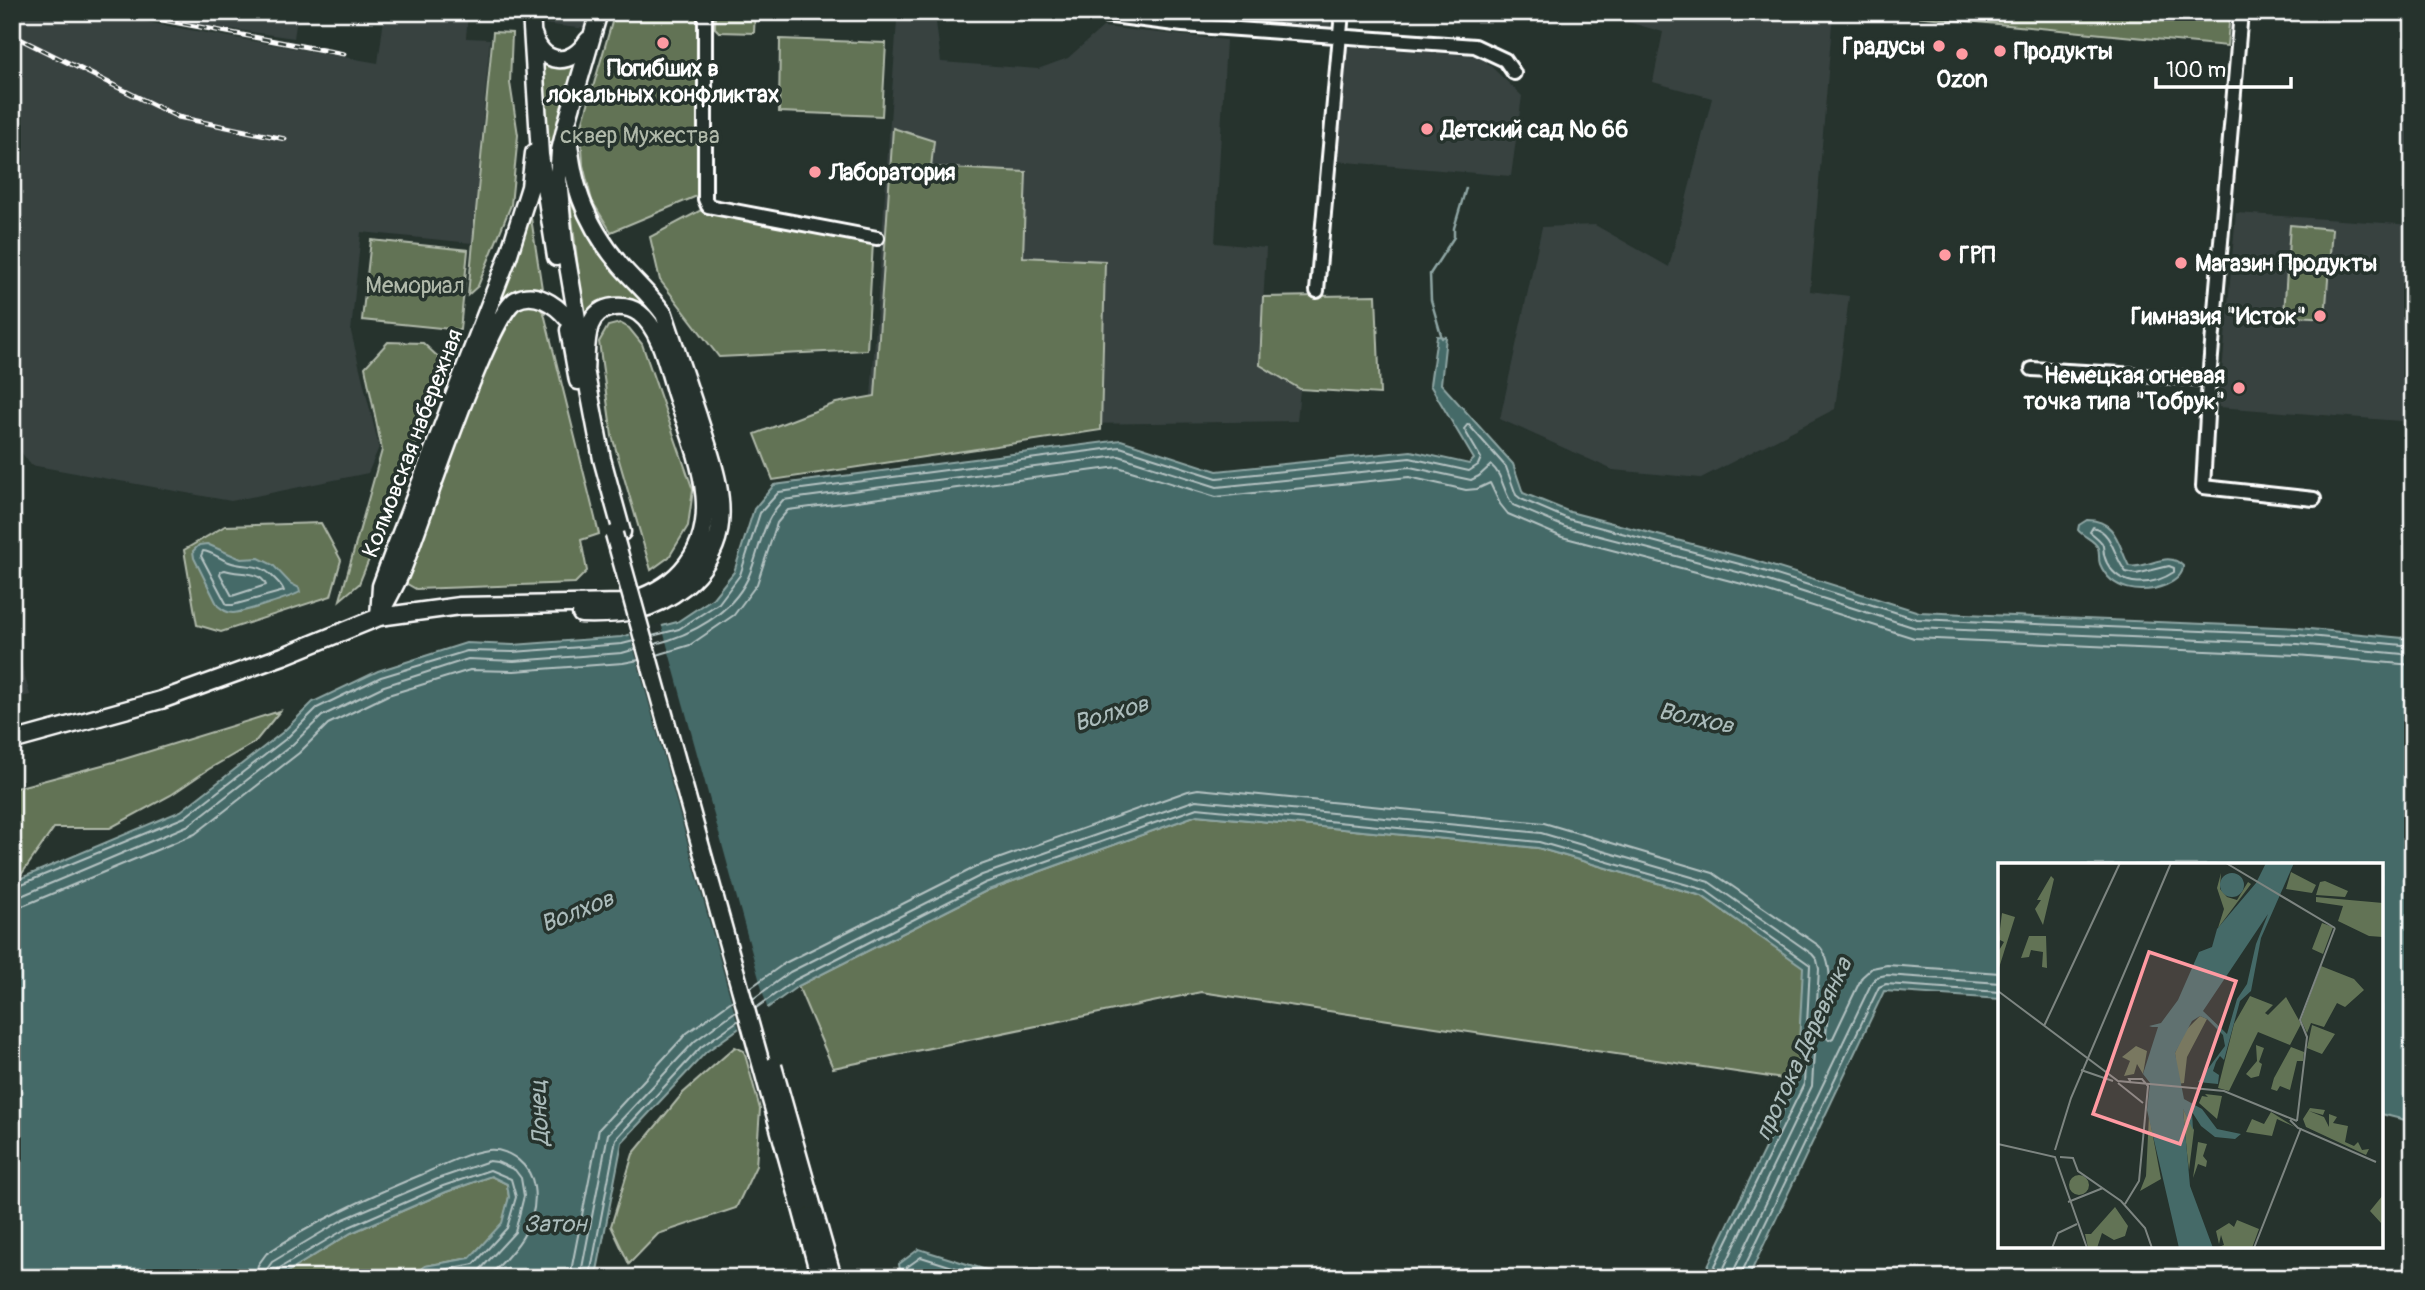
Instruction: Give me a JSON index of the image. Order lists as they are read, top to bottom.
{
  "streets": {
    "main road": ["Колмовская набережная"]
  },
  "water": [
    "Волхов",
    "протока Деревянка",
    "Донец",
    "Затон"
  ],
  "parks": ["сквер Мужества", "Мемориал"],
  "places": [
    "Погибших в локальных конфликтах",
    "Градусы",
    "Продукты",
    "Ozon",
    "Детский сад № 66",
    "Лаборатория",
    "ГРП",
    "Магазин Продукты",
    "Гимназия \"Исток\"",
    "Немецкая огневая точка типа \"Тобрук\""
  ],
  "scale_bar": "100 m"
}
